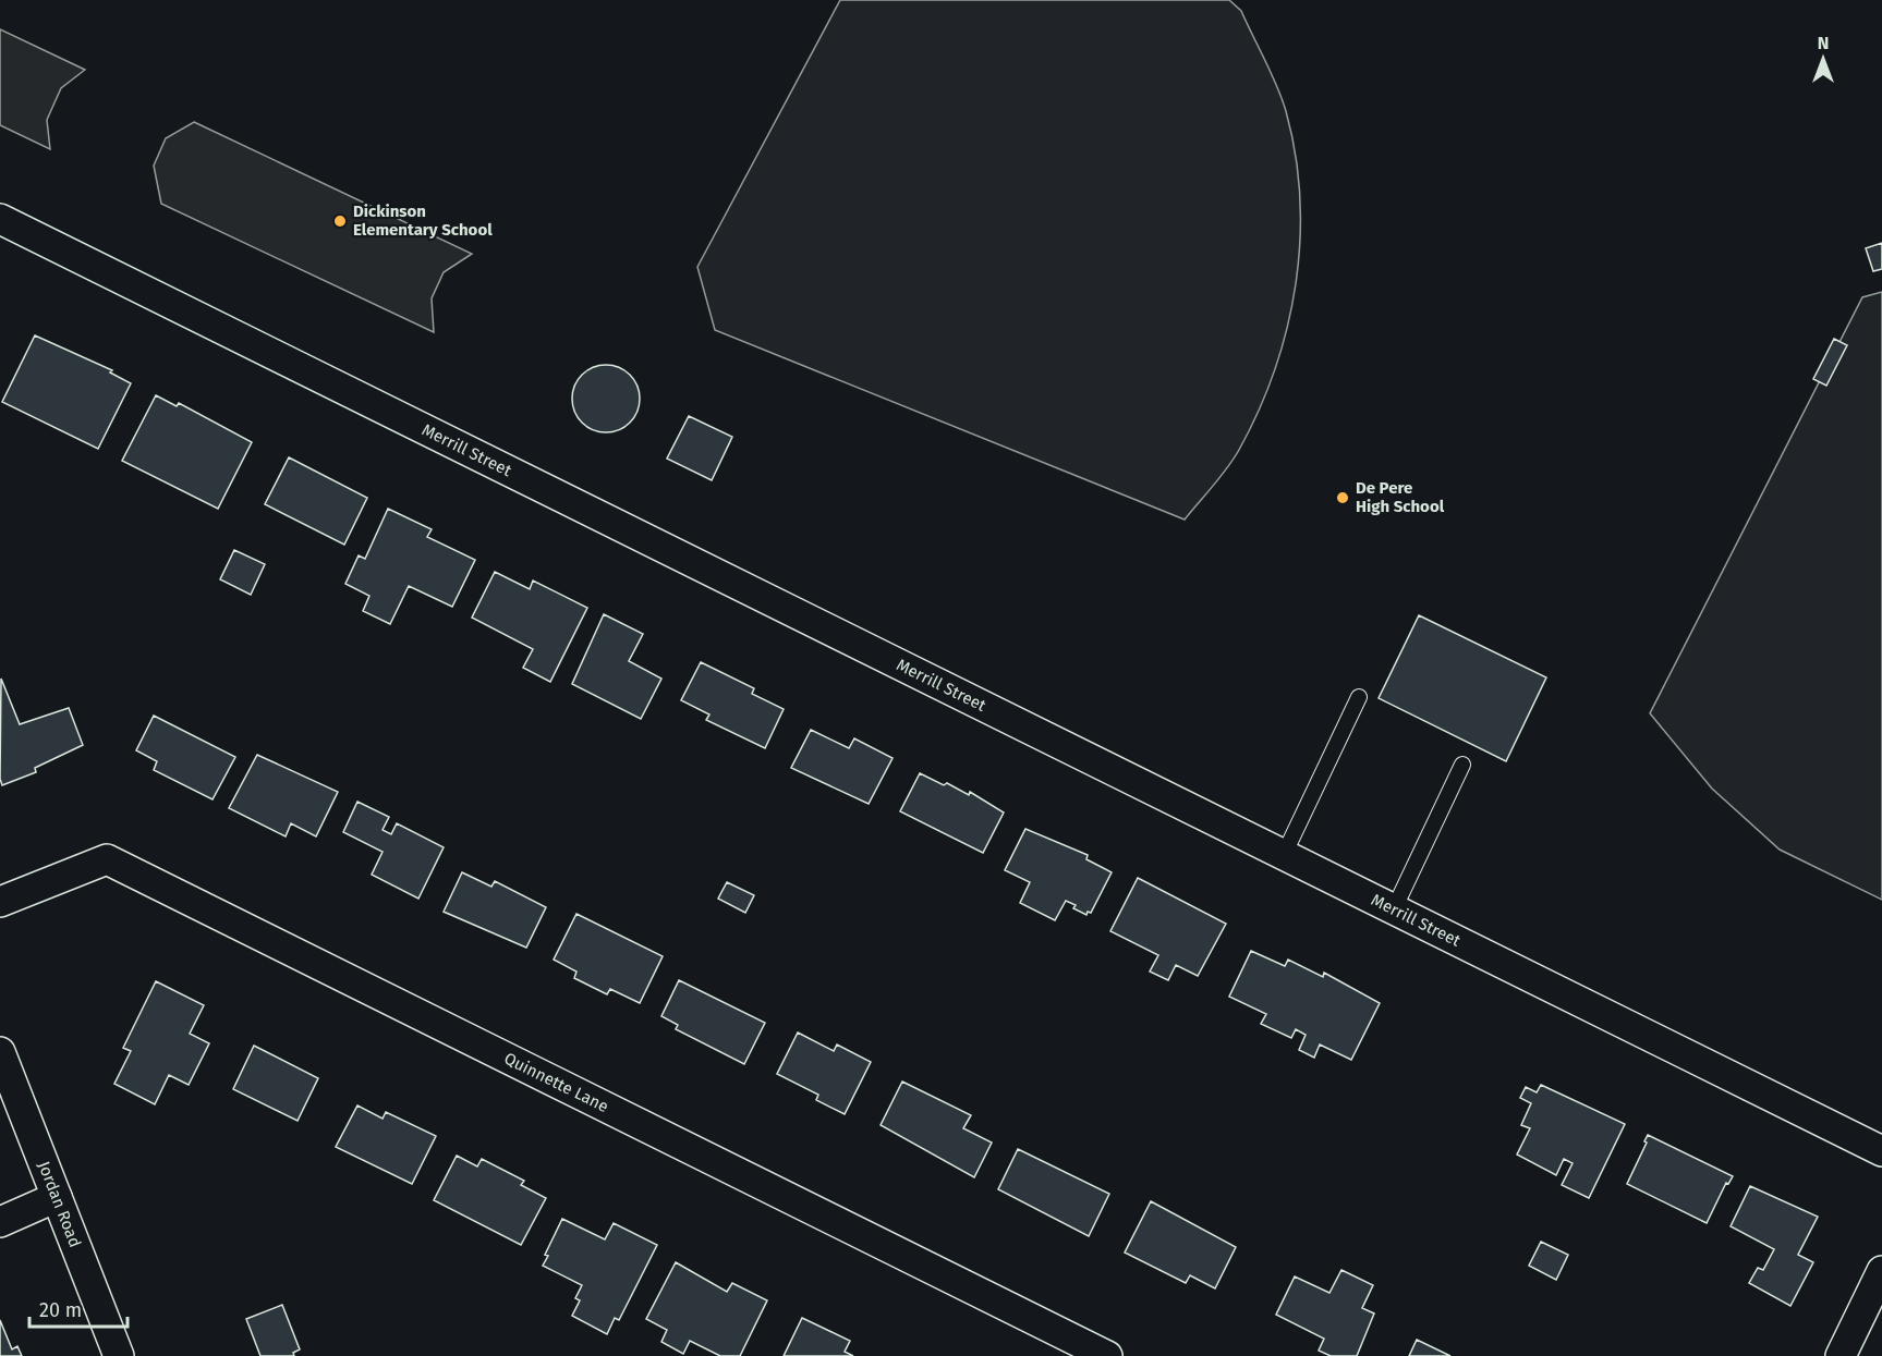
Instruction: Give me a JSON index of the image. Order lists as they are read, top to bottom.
{
  "streets": {
    "street": ["Merrill Street", "Quinnette Lane", "Jordan Road"]
  },
  "places": ["Dickinson Elementary School", "De Pere High School"],
  "scale_bar": "20 m",
  "north": "top"
}
